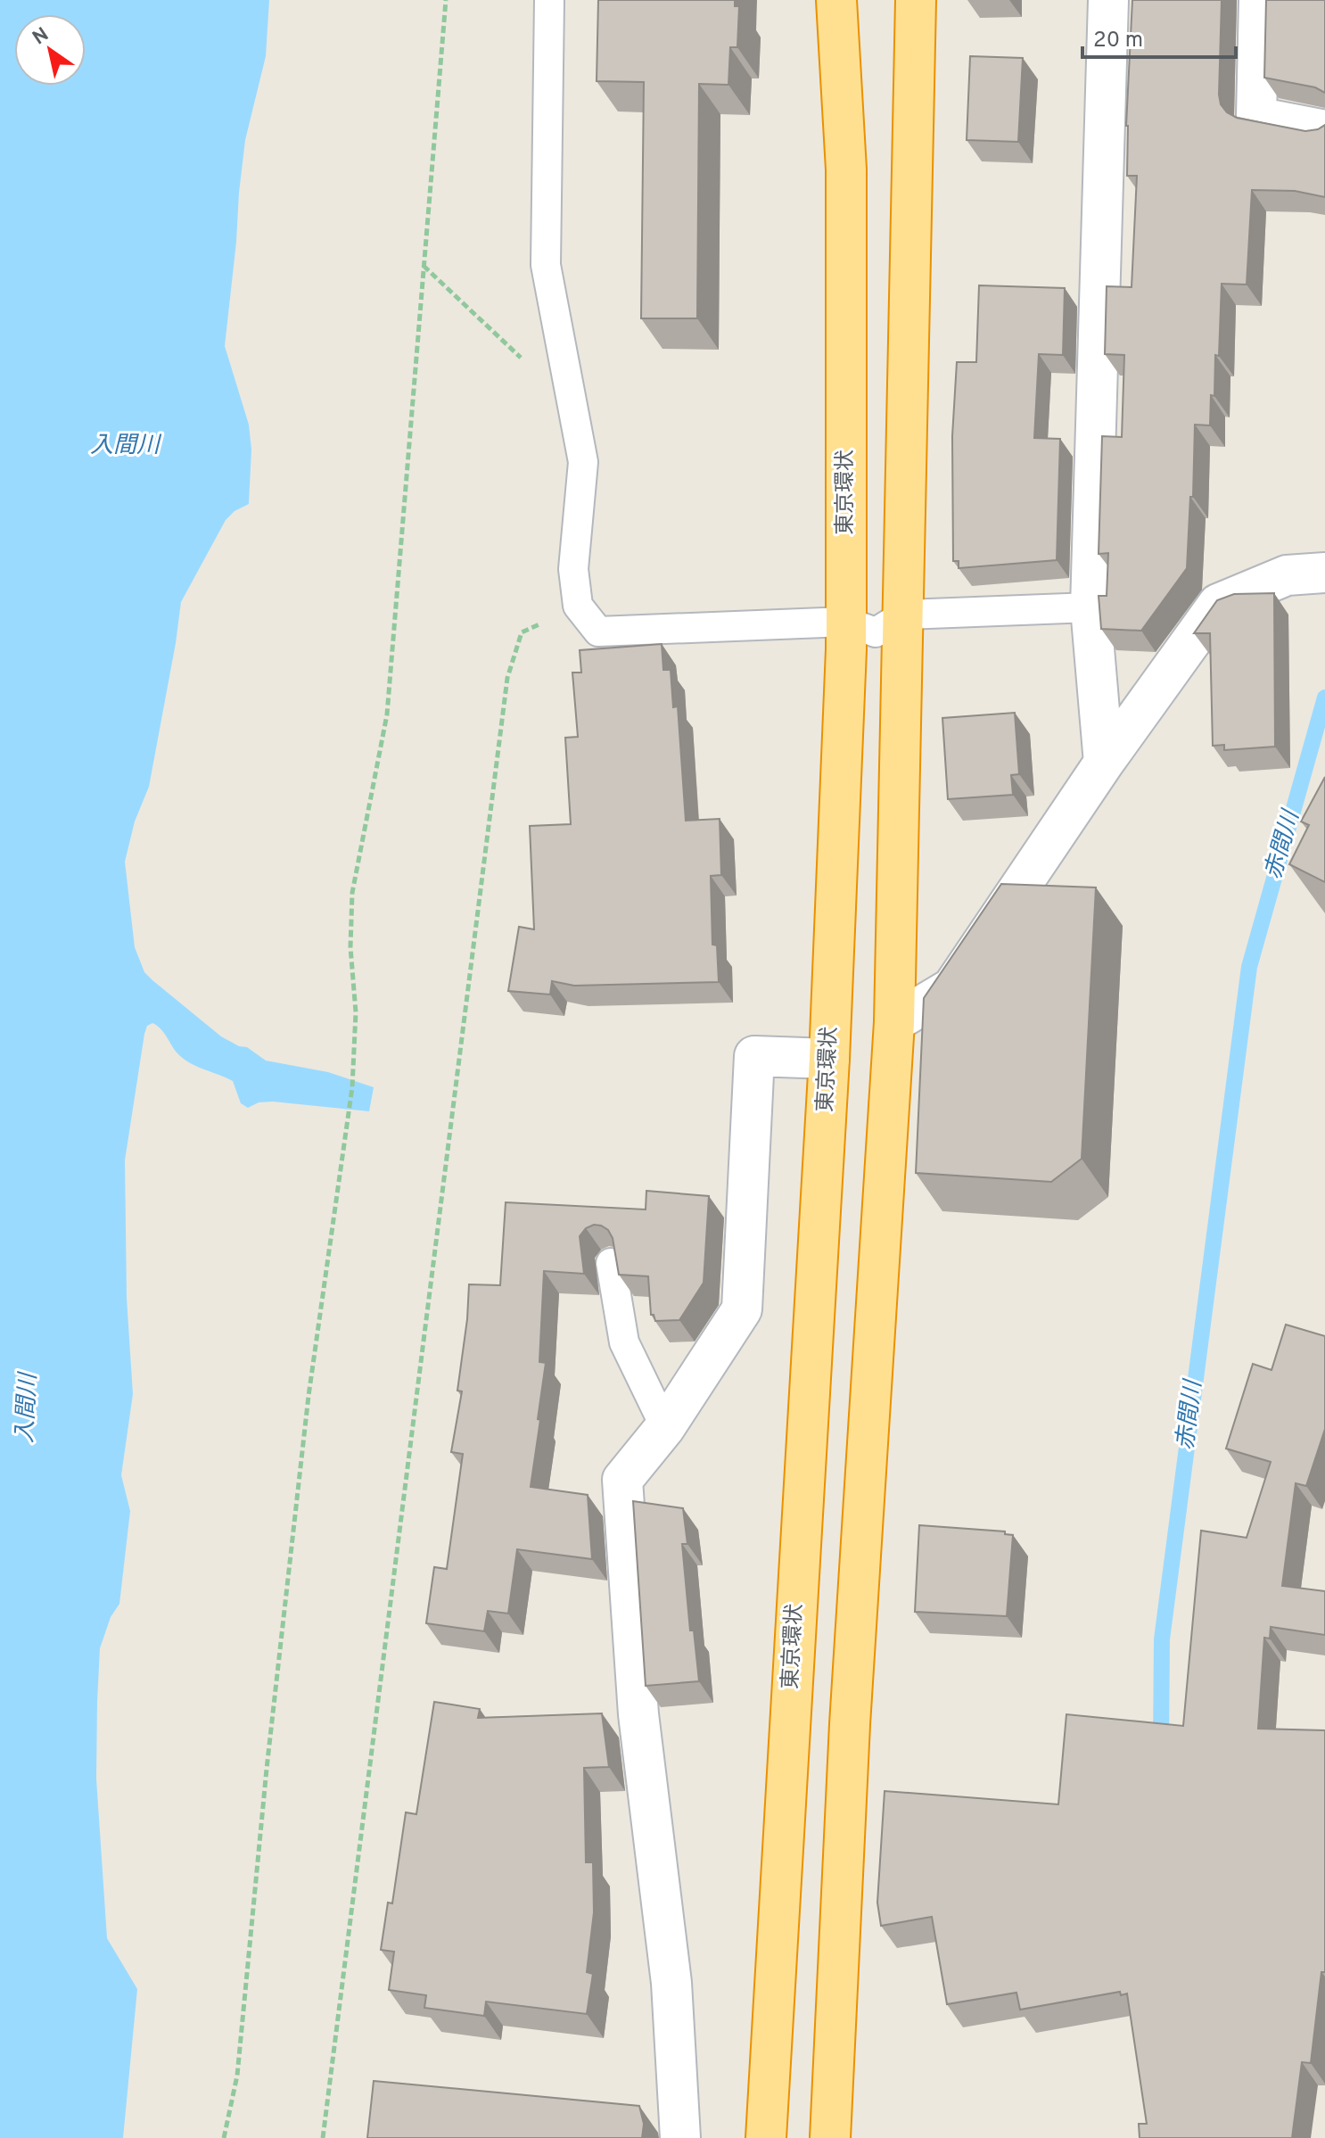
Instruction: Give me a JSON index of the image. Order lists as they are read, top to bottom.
{
  "streets": {
    "highway": ["東京環状"]
  },
  "water": ["入間川", "赤間川"],
  "scale_bar": "20 m",
  "north": "top left"
}
